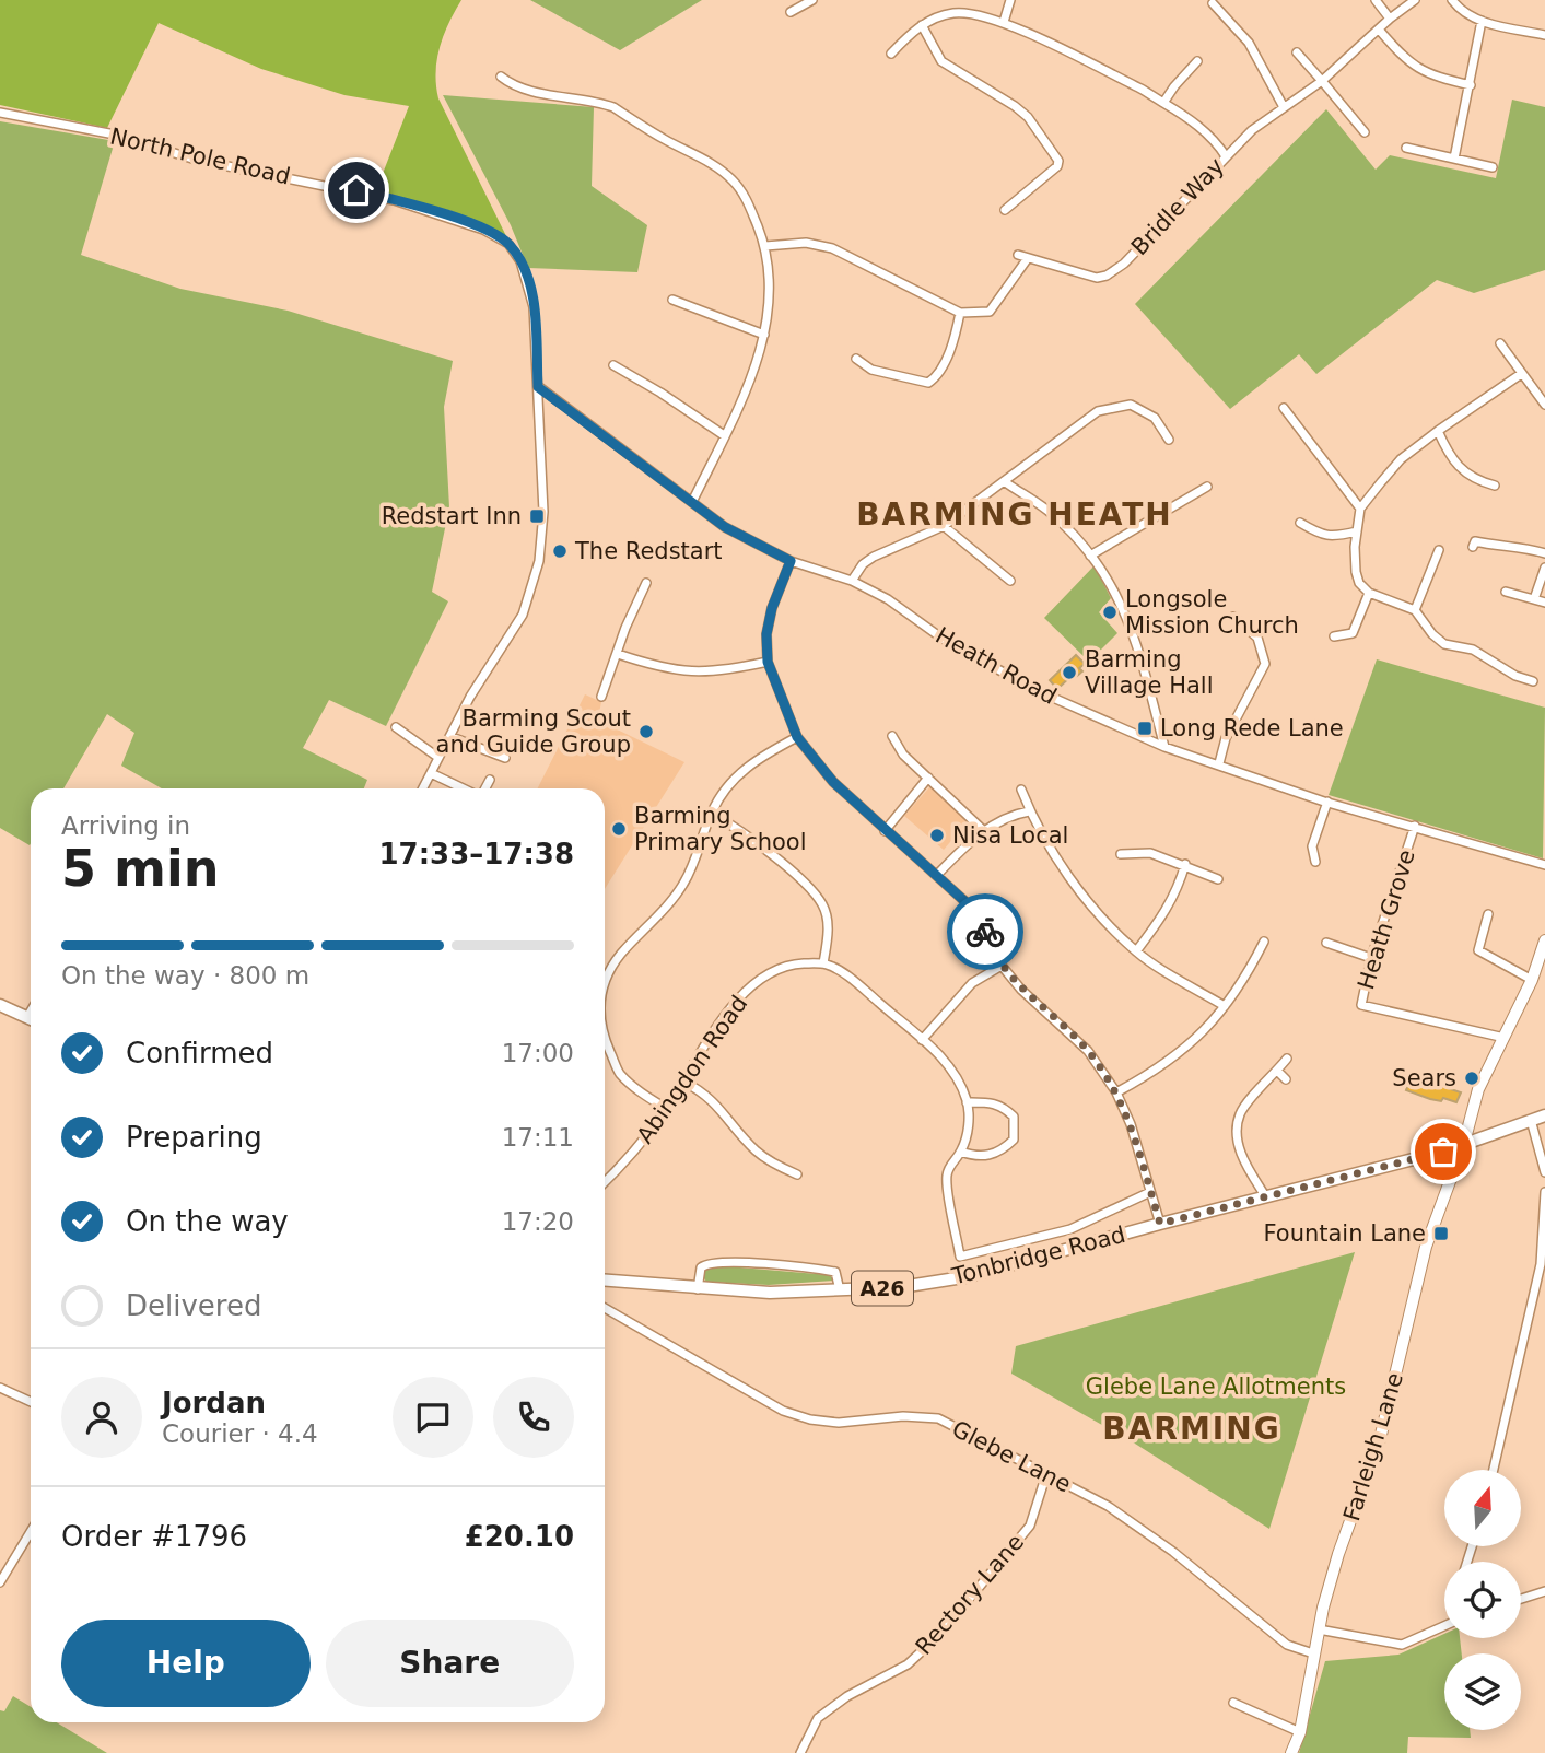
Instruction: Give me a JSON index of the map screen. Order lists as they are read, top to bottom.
{
  "streets": {
    "main road": ["Tonbridge Road", "A26"],
    "street": [
      "North Pole Road",
      "Bridle Way",
      "Heath Road",
      "Heath Grove",
      "Abingdon Road",
      "Farleigh Lane",
      "Glebe Lane",
      "Rectory Lane"
    ]
  },
  "crossings": [
    ["North Pole Road", "Heath Road"],
    ["Heath Road", "Heath Grove"],
    ["Tonbridge Road", "Farleigh Lane"],
    ["Farleigh Lane", "Glebe Lane"],
    ["Glebe Lane", "Rectory Lane"]
  ],
  "districts": ["BARMING HEATH", "BARMING"],
  "parks": ["Glebe Lane Allotments"],
  "places": {
    "transit": ["Redstart Inn", "Long Rede Lane", "Fountain Lane"],
    "other": [
      "The Redstart",
      "Longsole Mission Church",
      "Barming Village Hall",
      "Barming Scout and Guide Group",
      "Barming Primary School",
      "Nisa Local",
      "Sears"
    ]
  },
  "north": "top",
  "page": {
    "heading": ["5 min", "Arriving in", "17:33–17:38"],
    "panel": [
      "Jordan",
      "Courier · 4.4",
      "Order #1796",
      "£20.10"
    ],
    "bar": "On the way · 800 m",
    "list": [
      ["Confirmed", "17:00"],
      ["Preparing", "17:11"],
      ["On the way", "17:20"],
      "Delivered"
    ],
    "buttons": ["Help", "Share"]
  }
}
